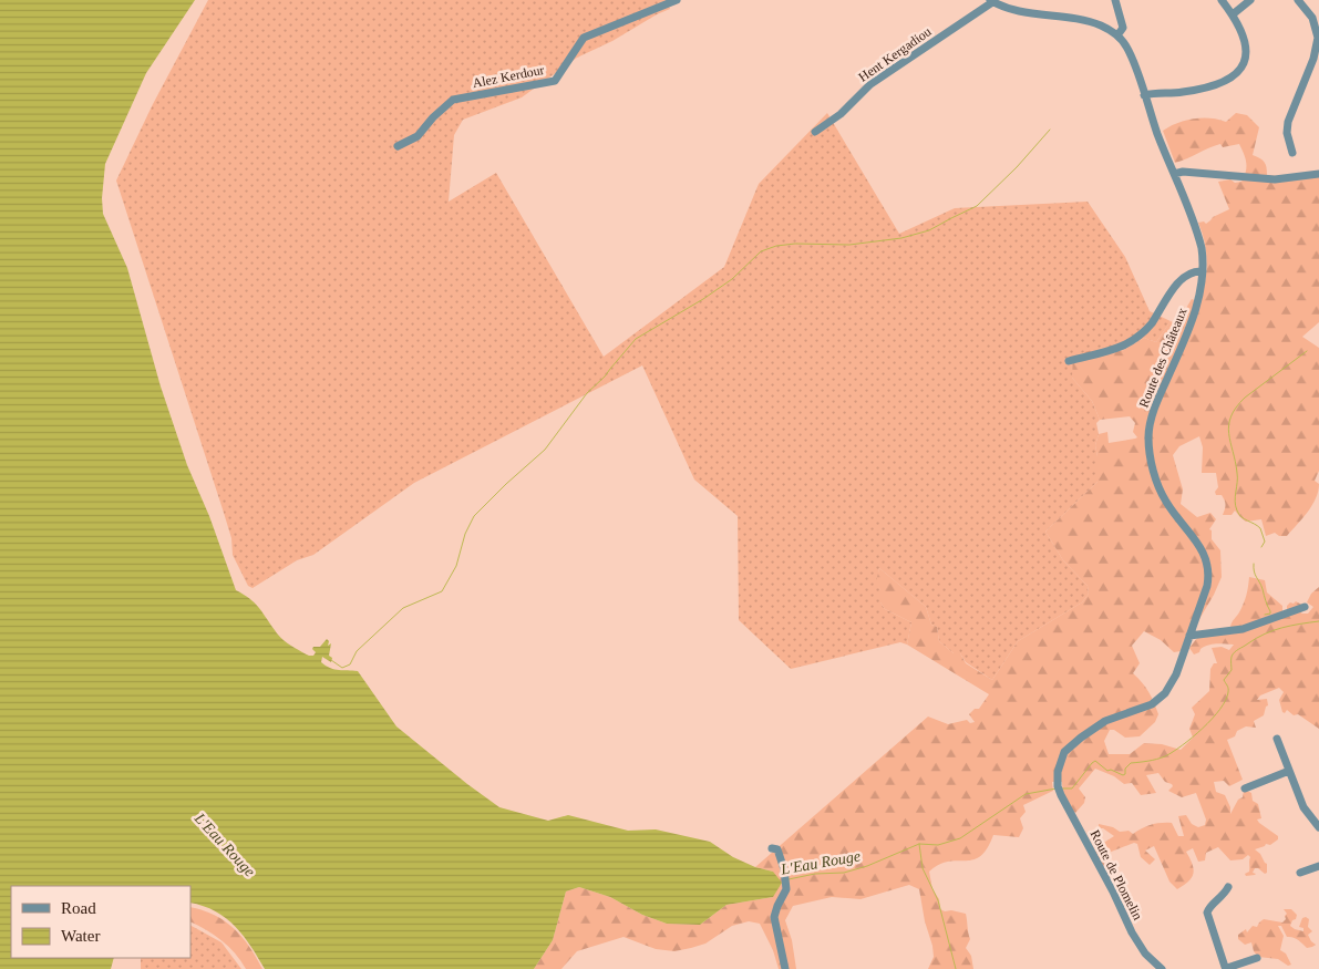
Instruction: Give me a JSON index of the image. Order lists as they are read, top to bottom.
{
  "streets": {
    "street": [
      "Hent Kergadiou",
      "Alez Kerdour",
      "Route des Châteaux",
      "Route de Plomelin"
    ]
  },
  "crossings": [
    ["Route des Châteaux", "Route de Plomelin"]
  ],
  "water": ["L'Eau Rouge"],
  "legend": ["Road", "Water"]
}
